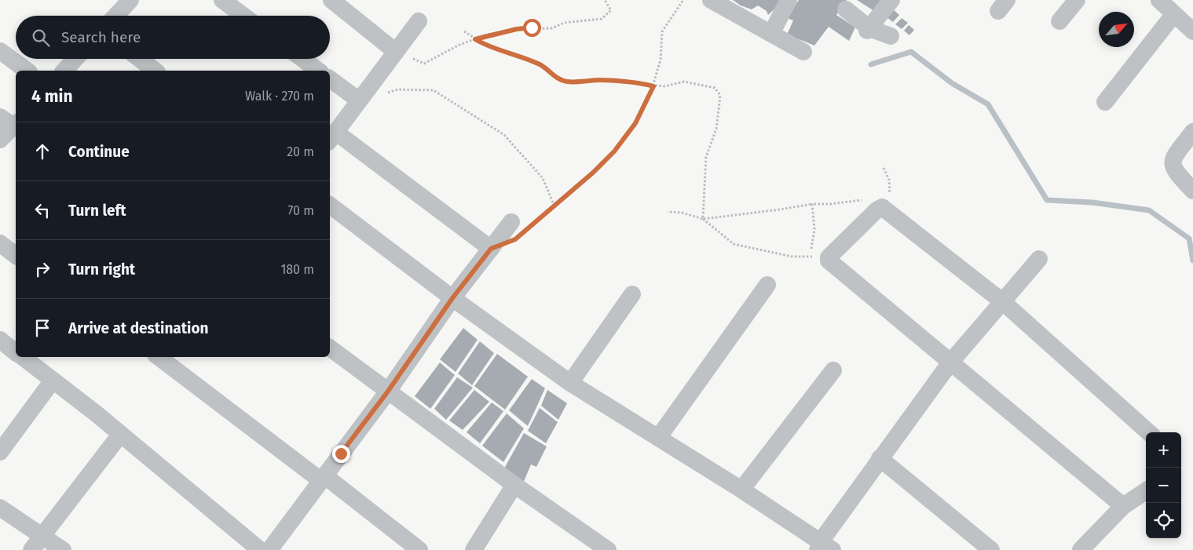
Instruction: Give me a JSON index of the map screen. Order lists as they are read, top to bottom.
{
  "north": "top right",
  "page": {
    "search": "Search here",
    "heading": ["4 min", "Walk · 270 m"],
    "list": [
      ["Continue", "20 m"],
      ["Turn left", "70 m"],
      ["Turn right", "180 m"],
      "Arrive at destination"
    ],
    "map_buttons": ["+", "−"]
  }
}
